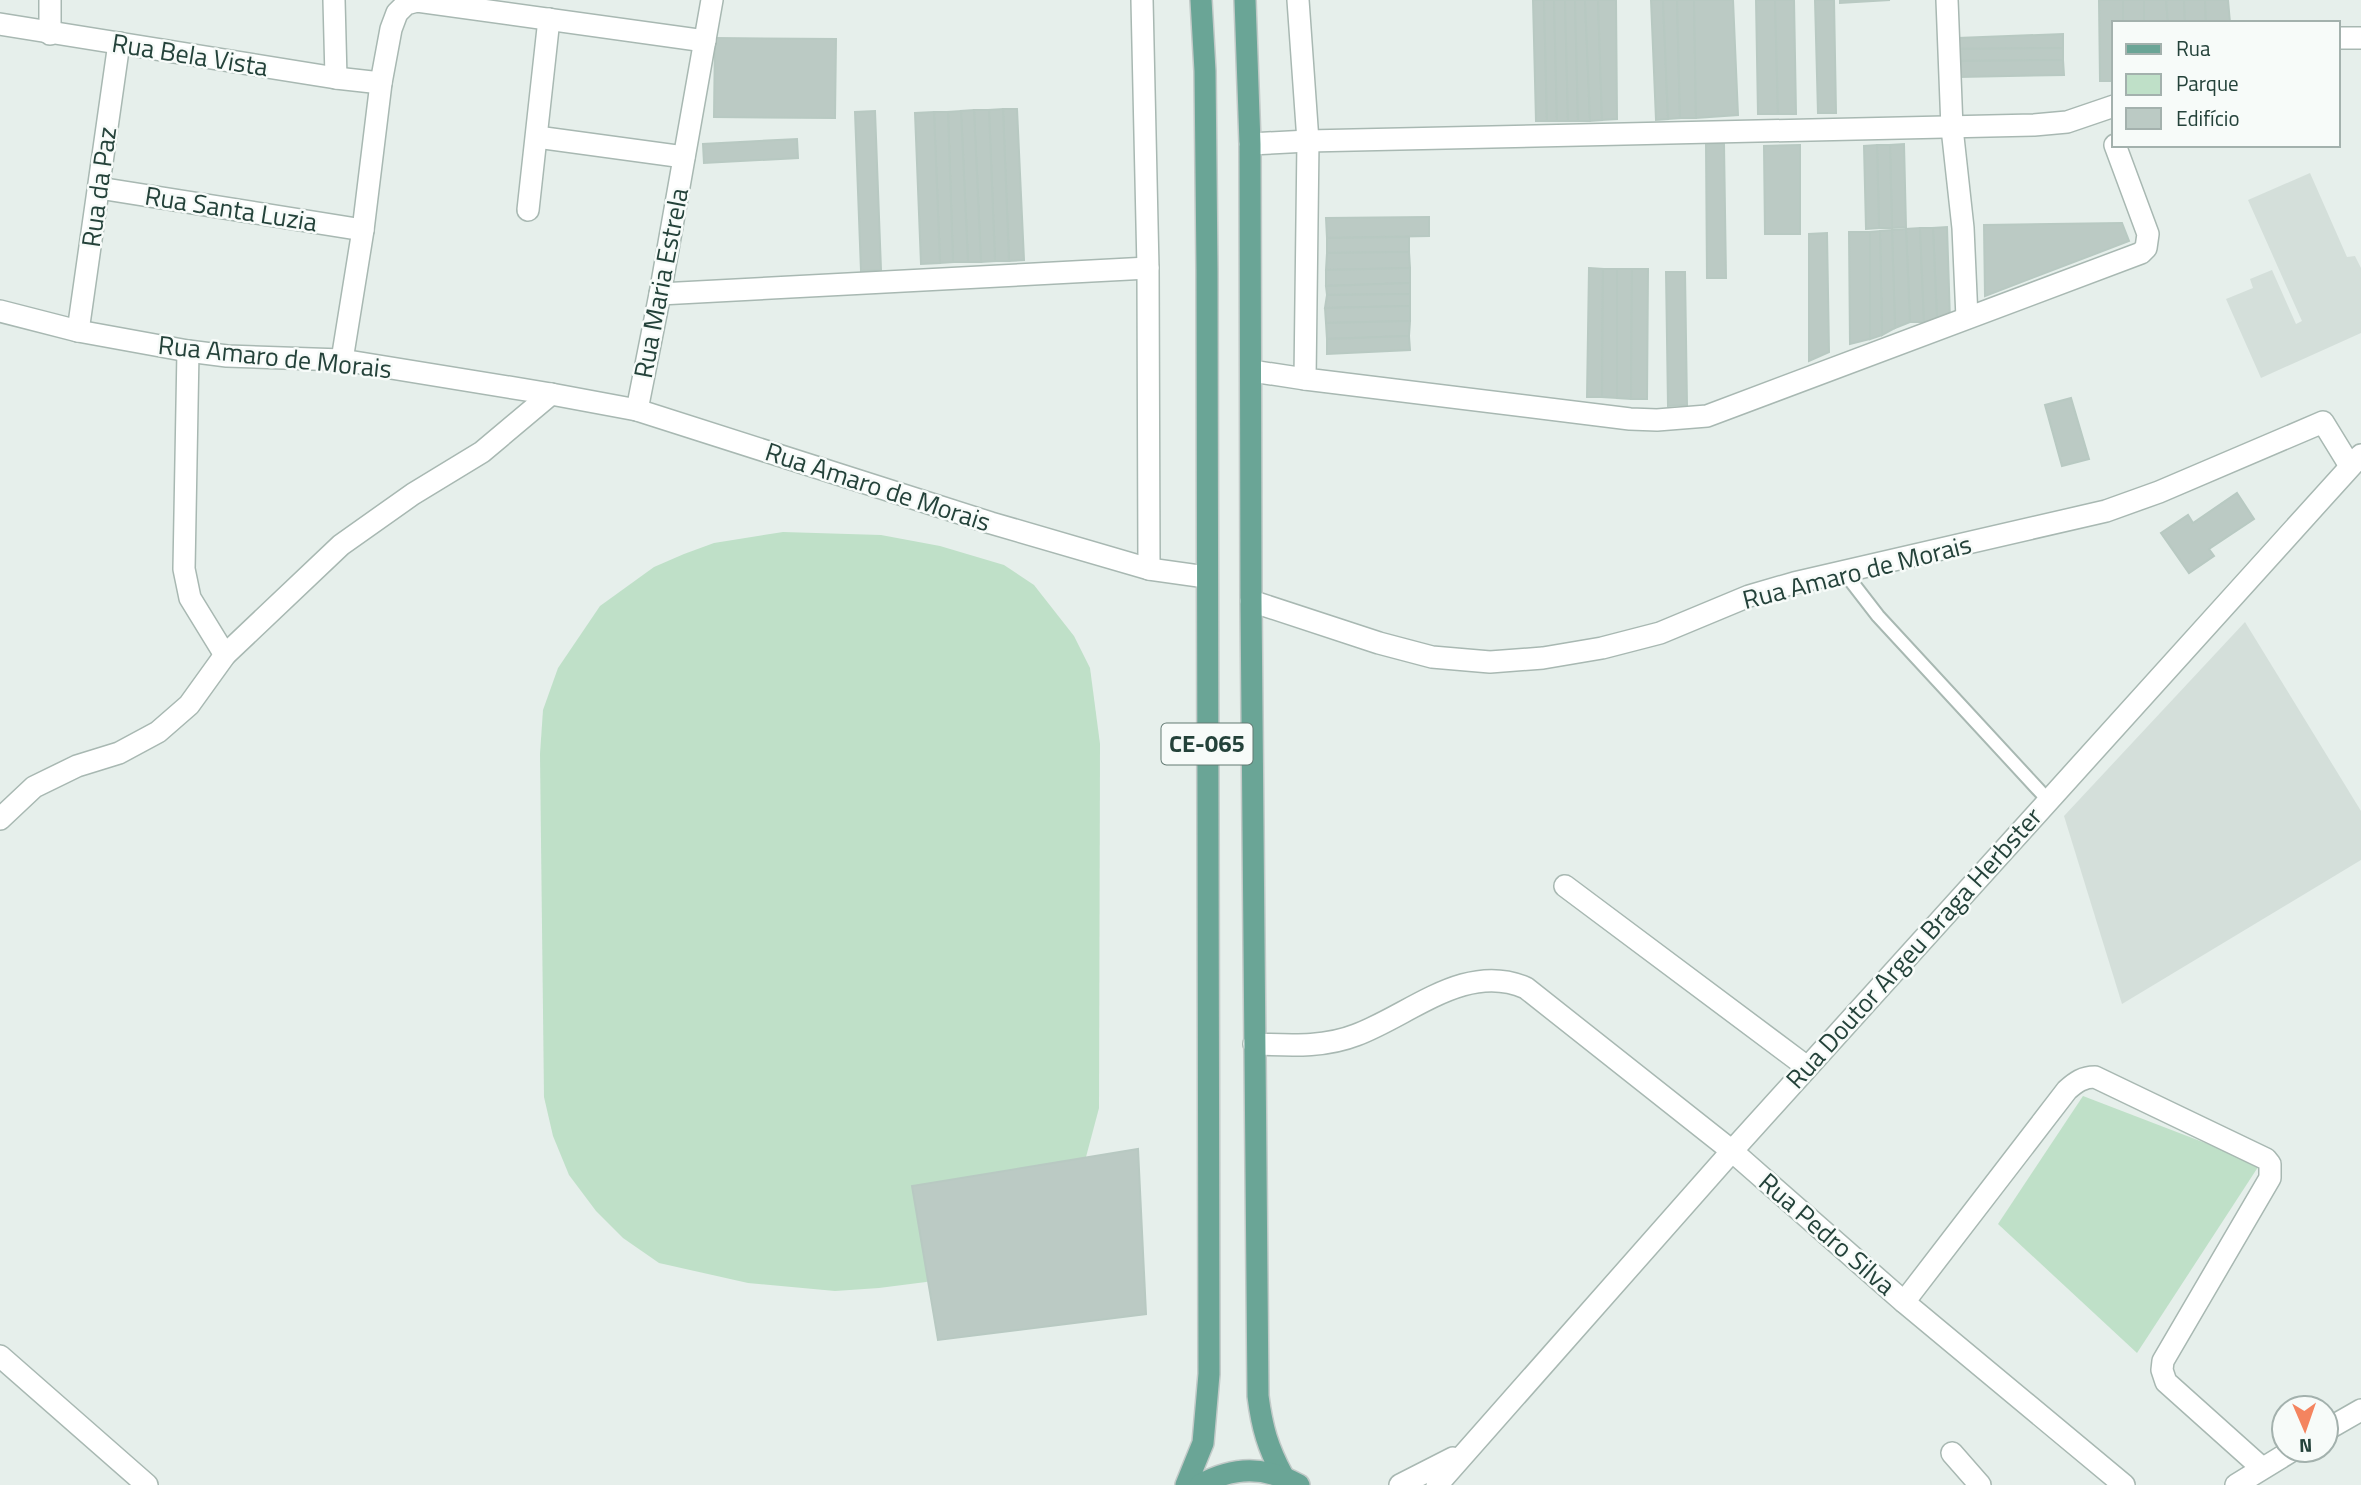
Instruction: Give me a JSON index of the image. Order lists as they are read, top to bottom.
{
  "streets": {
    "main road": ["CE-065"],
    "street": [
      "Rua Bela Vista",
      "Rua da Paz",
      "Rua Santa Luzia",
      "Rua Maria Estrela",
      "Rua Amaro de Morais",
      "Rua Doutor Argeu Braga Herbster",
      "Rua Pedro Silva"
    ]
  },
  "crossings": [
    ["Rua Bela Vista", "Rua da Paz"],
    ["Rua da Paz", "Rua Santa Luzia"],
    ["Rua da Paz", "Rua Amaro de Morais"],
    ["Rua Maria Estrela", "Rua Amaro de Morais"],
    ["Rua Amaro de Morais", "CE-065"],
    ["Rua Amaro de Morais", "Rua Doutor Argeu Braga Herbster"],
    ["CE-065", "Rua Pedro Silva"],
    ["Rua Doutor Argeu Braga Herbster", "Rua Pedro Silva"]
  ],
  "legend": ["Rua", "Parque", "Edifício"],
  "north": "bottom"
}
